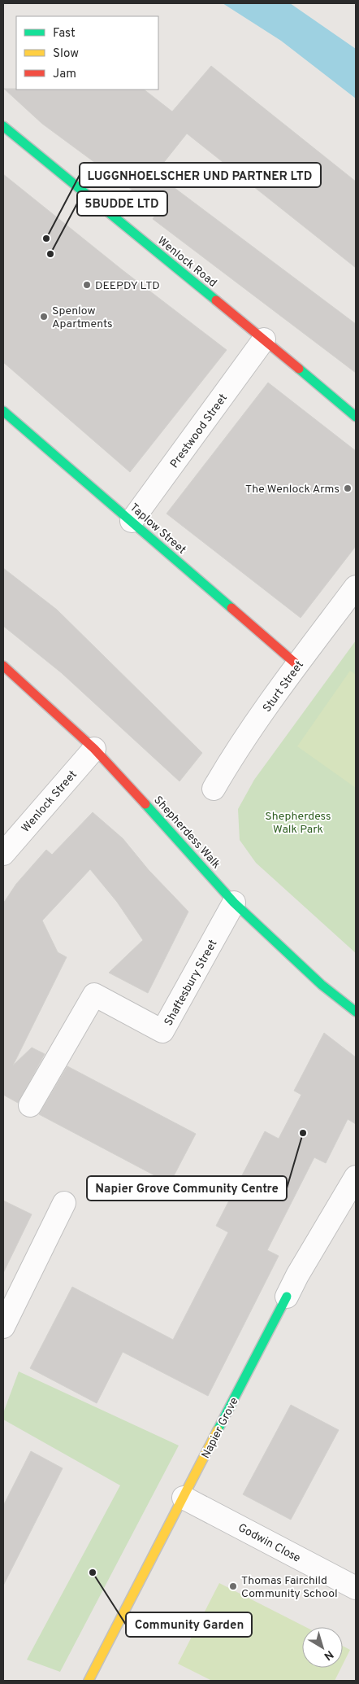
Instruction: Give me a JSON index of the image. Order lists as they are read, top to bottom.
{
  "streets": {
    "street": [
      "Wenlock Road",
      "Prestwood Street",
      "Taplow Street",
      "Sturt Street",
      "Wenlock Street",
      "Shepherdess Walk",
      "Shaftesbury Street",
      "Napier Grove",
      "Godwin Close"
    ]
  },
  "crossings": [
    ["Wenlock Road", "Prestwood Street"],
    ["Prestwood Street", "Taplow Street"],
    ["Taplow Street", "Sturt Street"],
    ["Wenlock Street", "Shepherdess Walk"],
    ["Shepherdess Walk", "Shaftesbury Street"],
    ["Napier Grove", "Godwin Close"]
  ],
  "parks": ["Shepherdess Walk Park"],
  "places": [
    "LUGGNHOELSCHER UND PARTNER LTD",
    "5BUDDE LTD",
    "DEEPDY LTD",
    "Spenlow Apartments",
    "The Wenlock Arms",
    "Napier Grove Community Centre",
    "Community Garden",
    "Thomas Fairchild Community School"
  ],
  "legend": ["Fast", "Slow", "Jam"],
  "north": "bottom right"
}
